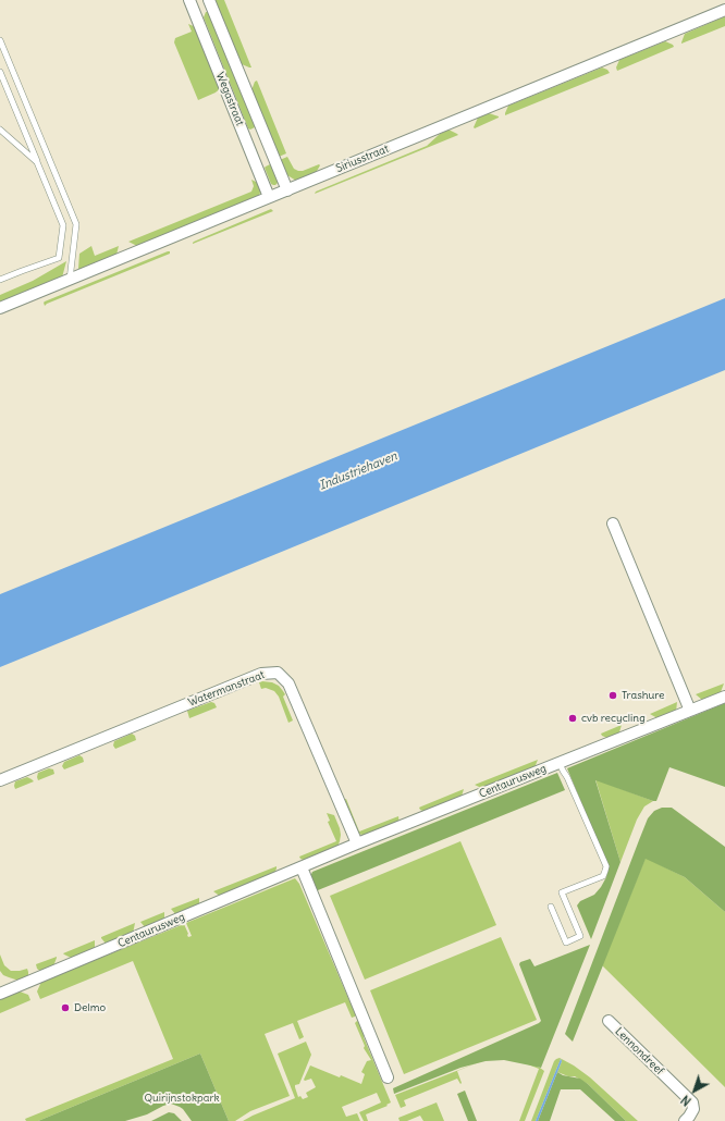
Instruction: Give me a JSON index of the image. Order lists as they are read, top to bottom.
{
  "streets": {
    "street": [
      "Wegastraat",
      "Siriusstraat",
      "Watermanstraat",
      "Centaurusweg",
      "Lennondreef"
    ]
  },
  "crossings": [
    ["Wegastraat", "Siriusstraat"],
    ["Watermanstraat", "Centaurusweg"]
  ],
  "water": ["Industriehaven"],
  "parks": ["Quirijnstokpark"],
  "places": ["Trashure", "cvb recycling", "Delmo"],
  "north": "bottom left"
}
